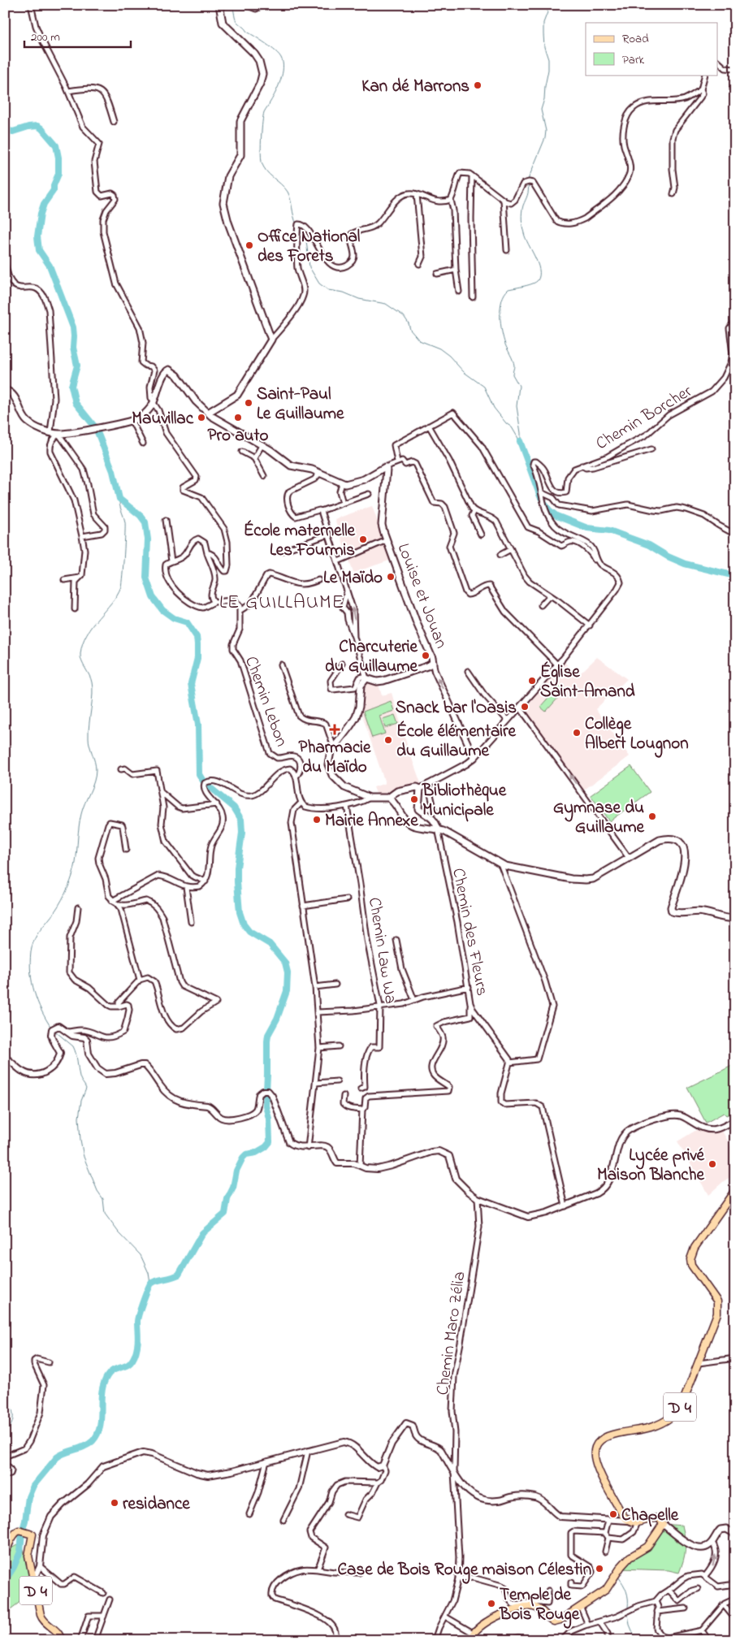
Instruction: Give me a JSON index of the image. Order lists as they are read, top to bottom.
{
  "streets": {
    "main road": ["Louise et Jouan", "D 4"],
    "street": [
      "Chemin Borcher",
      "Chemin Lebon",
      "Chemin des Fleurs",
      "Chemin Law Wa",
      "Chemin Maro Zélia"
    ]
  },
  "districts": ["LE GUILLAUME"],
  "places": {
    "other": [
      "Kan dé Marrons",
      "Office National des Forets",
      "Saint-Paul Le Guillaume",
      "Mauvillac",
      "Pro auto",
      "École maternelle Les Fourmis",
      "Le Maïdo",
      "Charcuterie du Guillaume",
      "Église Saint-Amand",
      "Snack bar l'Oasis",
      "Collège Albert Lougnon",
      "École élémentaire du Guillaume",
      "Bibliothèque Municipale",
      "Gymnase du Guillaume",
      "Mairie Annexe",
      "Lycée privé Maison Blanche",
      "residance",
      "Chapelle",
      "Case de Bois Rouge maison Célestin",
      "Temple de Bois Rouge"
    ],
    "health": ["Pharmacie du Maïdo"]
  },
  "legend": ["Road", "Park"],
  "scale_bar": "200 m"
}
